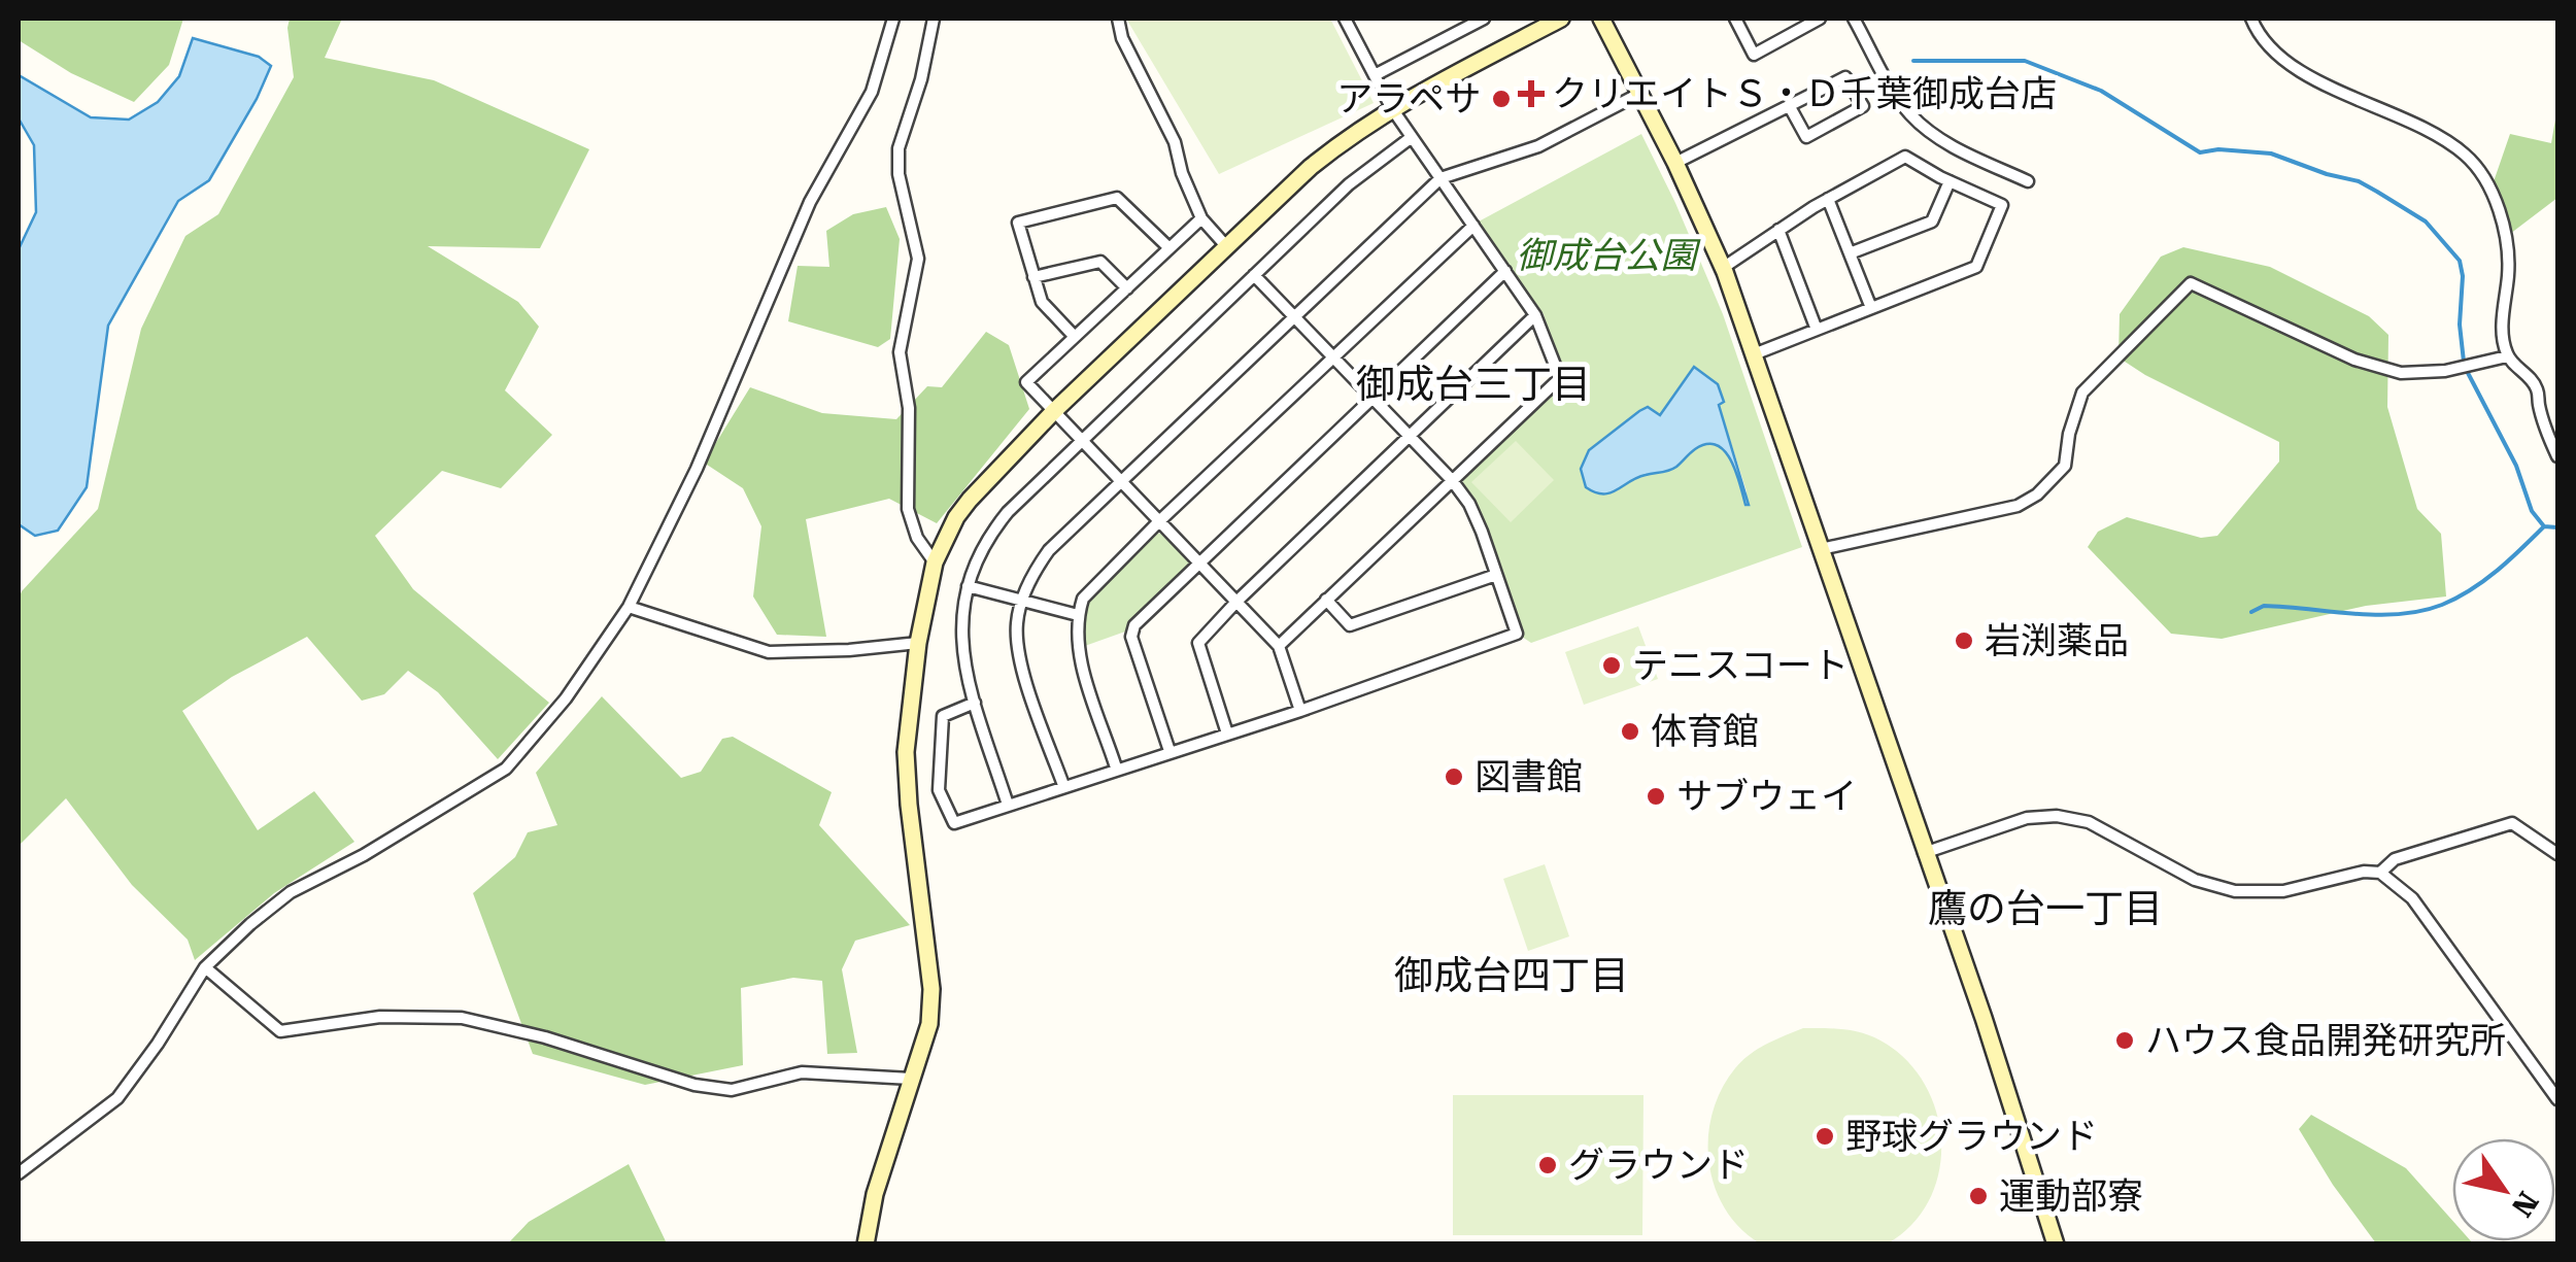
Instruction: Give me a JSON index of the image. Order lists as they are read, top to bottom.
{
  "districts": ["御成台三丁目", "鷹の台一丁目", "御成台四丁目"],
  "parks": ["御成台公園"],
  "places": {
    "health": ["クリエイトＳ・Ｄ千葉御成台店"],
    "other": [
      "アラペサ",
      "岩渕薬品",
      "テニスコート",
      "体育館",
      "図書館",
      "サブウェイ",
      "ハウス食品開発研究所",
      "野球グラウンド",
      "グラウンド",
      "運動部寮"
    ]
  },
  "north": "bottom right"
}
